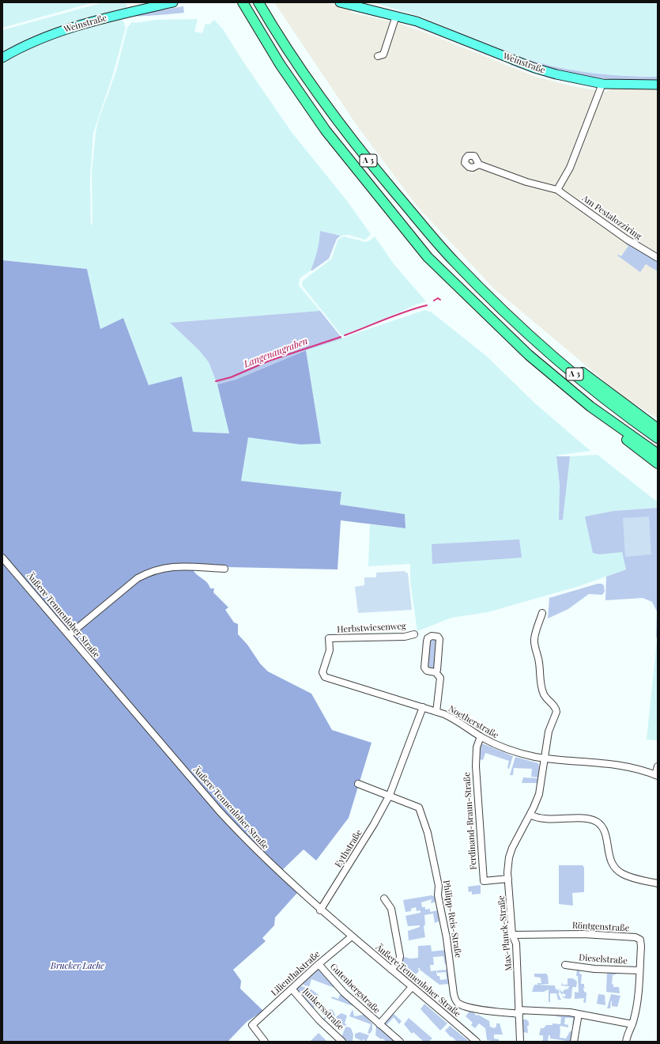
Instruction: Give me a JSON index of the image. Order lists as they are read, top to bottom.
{
  "streets": {
    "highway": ["A 3"],
    "main road": ["Weinstraße"],
    "street": [
      "Am Pestalozziring",
      "Äußere Tennenloher Straße",
      "Herbstwiesenweg",
      "Noetherstraße",
      "Ferdinand-Braun-Straße",
      "Eythstraße",
      "Philipp-Reis-Straße",
      "Röntgenstraße",
      "Max-Planck-Straße",
      "Dieselstraße",
      "Lilienthalstraße",
      "Gutenbergstraße",
      "Junkersstraße"
    ]
  },
  "crossings": [
    ["Äußere Tennenloher Straße", "Eythstraße"],
    ["Äußere Tennenloher Straße", "Lilienthalstraße"],
    ["Äußere Tennenloher Straße", "Gutenbergstraße"],
    ["Herbstwiesenweg", "Noetherstraße"],
    ["Noetherstraße", "Ferdinand-Braun-Straße"],
    ["Noetherstraße", "Eythstraße"],
    ["Noetherstraße", "Max-Planck-Straße"],
    ["Ferdinand-Braun-Straße", "Max-Planck-Straße"],
    ["Eythstraße", "Philipp-Reis-Straße"],
    ["Philipp-Reis-Straße", "Max-Planck-Straße"],
    ["Röntgenstraße", "Max-Planck-Straße"],
    ["Röntgenstraße", "Dieselstraße"],
    ["Lilienthalstraße", "Gutenbergstraße"],
    ["Lilienthalstraße", "Junkersstraße"]
  ],
  "water": ["Langenaugraben"],
  "parks": ["Brucker Lache"]
}
